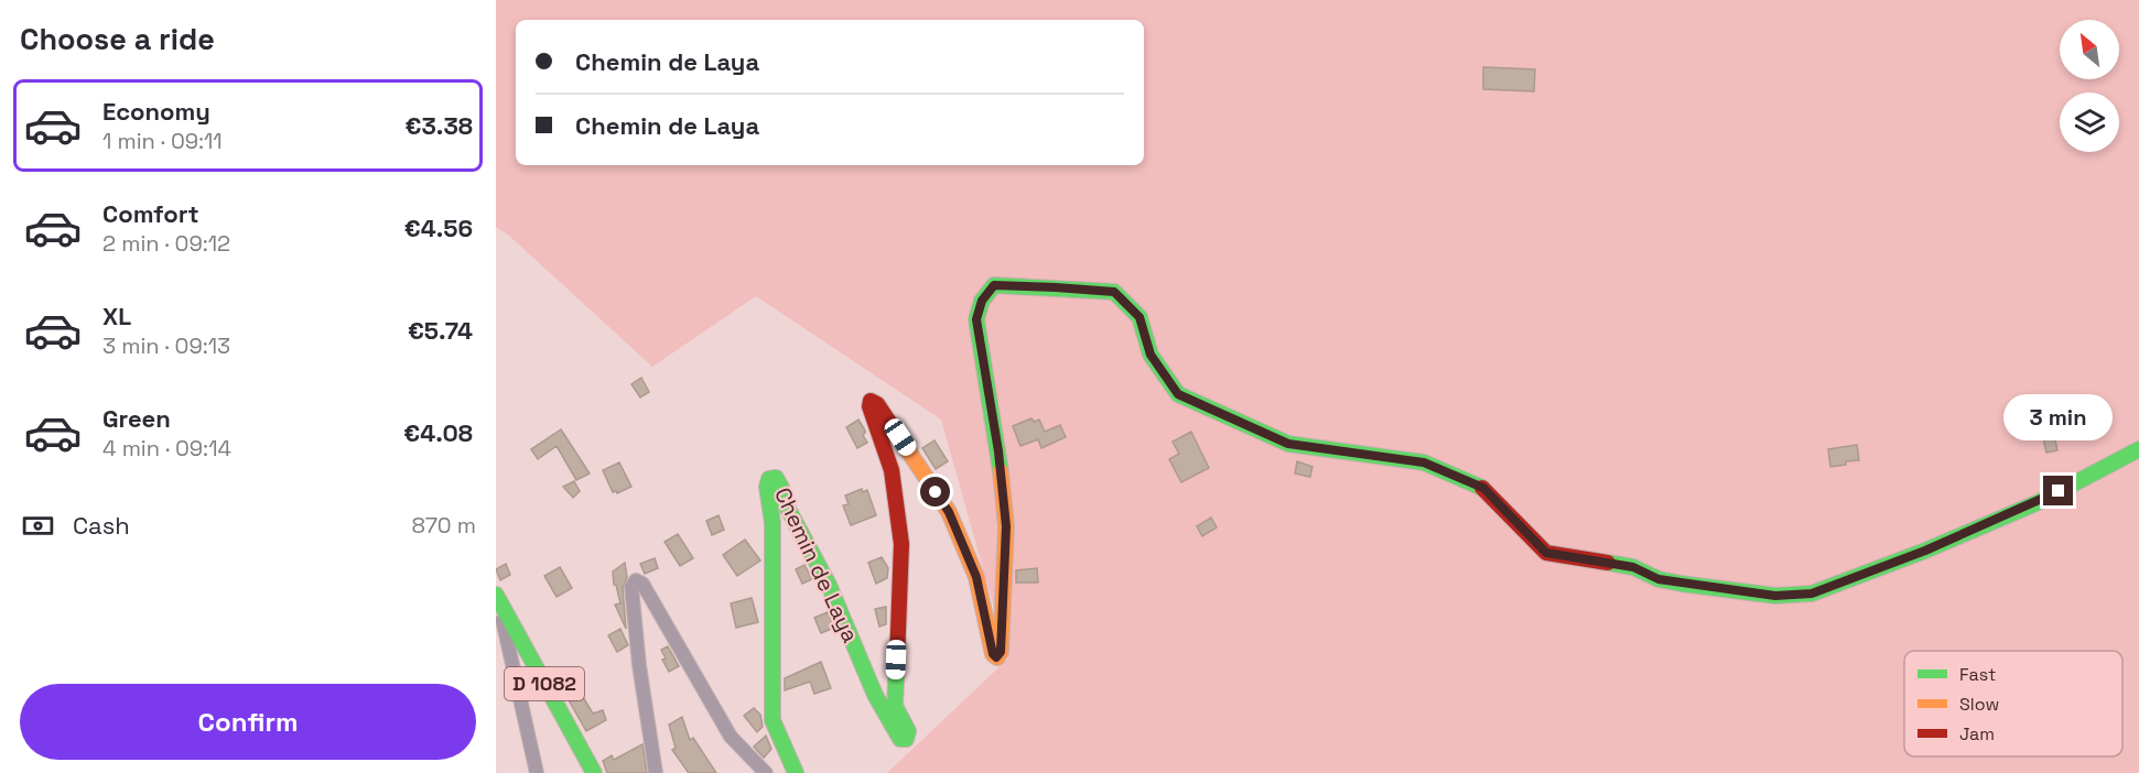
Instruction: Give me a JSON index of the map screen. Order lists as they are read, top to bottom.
{
  "streets": {
    "street": ["Chemin de Laya", "D 1082"]
  },
  "legend": ["Fast", "Slow", "Jam"],
  "north": "top left",
  "page": {
    "heading": "Choose a ride",
    "banner": ["Chemin de Laya", "Chemin de Laya"],
    "list": [
      {
        "name": "Economy",
        "note": "1 min · 09:11",
        "value": "€3.38"
      },
      {
        "name": "Comfort",
        "note": "2 min · 09:12",
        "value": "€4.56"
      },
      {
        "name": "XL",
        "note": "3 min · 09:13",
        "value": "€5.74"
      },
      {
        "name": "Green",
        "note": "4 min · 09:14",
        "value": "€4.08"
      }
    ],
    "bubble": "3 min",
    "pay": ["Cash", "870 m"],
    "buttons": "Confirm"
  }
}
